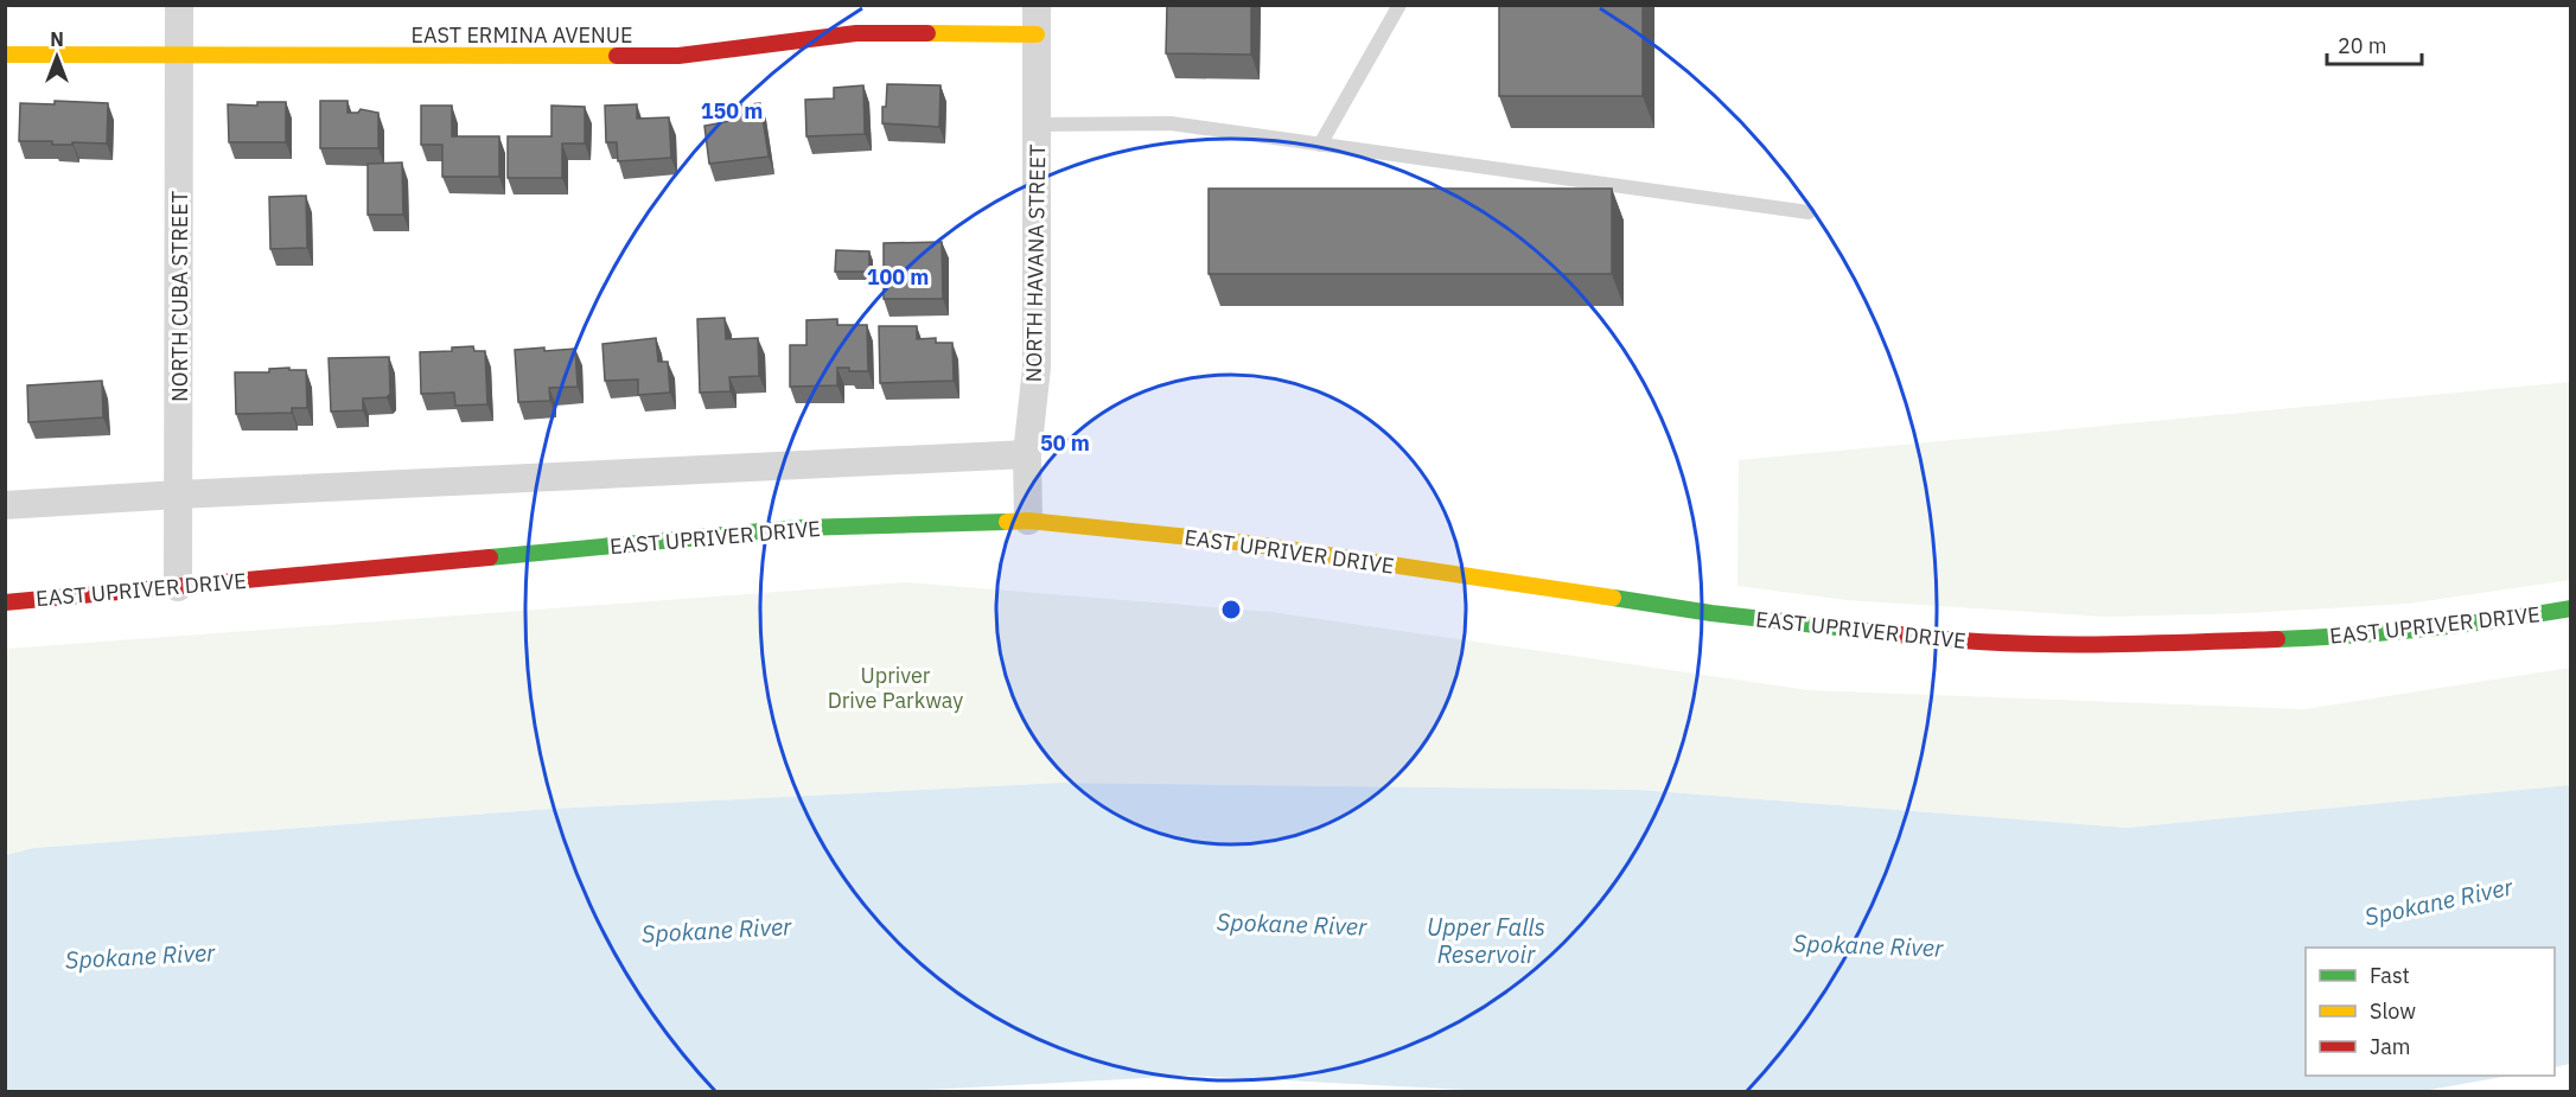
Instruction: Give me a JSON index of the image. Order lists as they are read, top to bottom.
{
  "streets": {
    "street": [
      "EAST ERMINA AVENUE",
      "NORTH HAVANA STREET",
      "NORTH CUBA STREET",
      "EAST UPRIVER DRIVE"
    ]
  },
  "crossings": [
    ["EAST ERMINA AVENUE", "NORTH HAVANA STREET"],
    ["EAST ERMINA AVENUE", "NORTH CUBA STREET"],
    ["NORTH HAVANA STREET", "EAST UPRIVER DRIVE"],
    ["NORTH CUBA STREET", "EAST UPRIVER DRIVE"]
  ],
  "water": ["Spokane River", "Upper Falls Reservoir"],
  "parks": ["Upriver Drive Parkway"],
  "legend": ["Fast", "Slow", "Jam"],
  "scale_bar": "20 m",
  "north": "top",
  "rings": ["150 m", "100 m", "50 m"]
}
